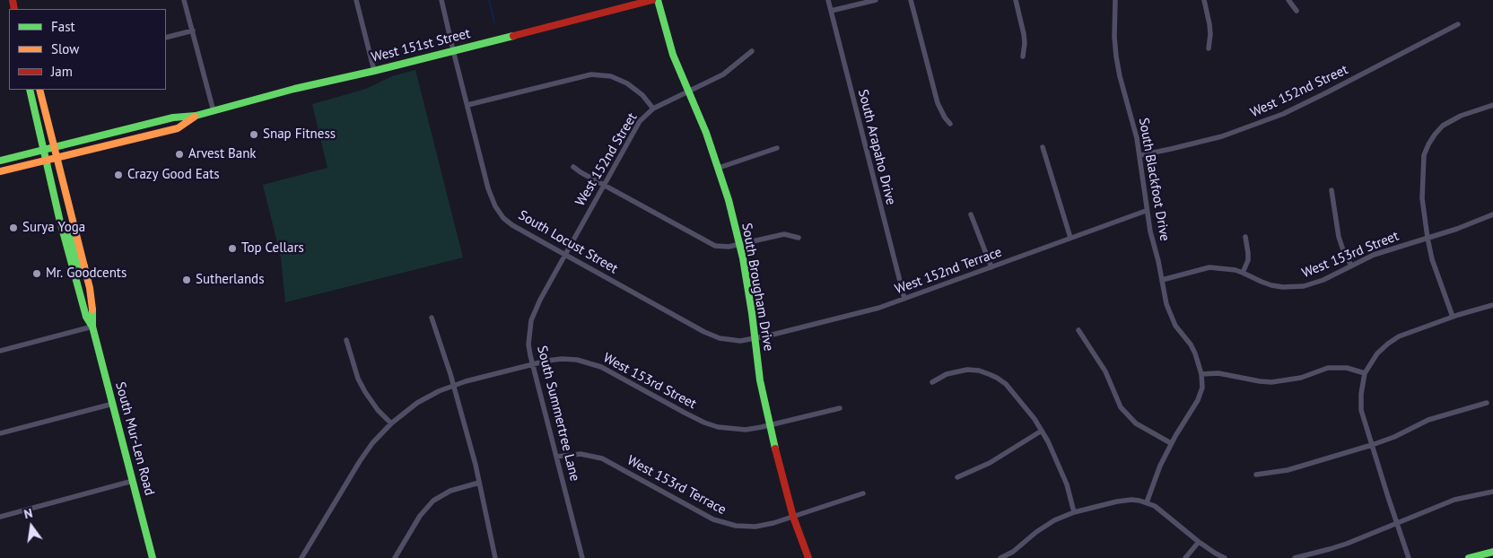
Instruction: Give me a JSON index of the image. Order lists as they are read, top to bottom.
{
  "streets": {
    "main road": ["West 151st Street", "South Brougham Drive", "South Mur-Len Road"],
    "street": [
      "West 152nd Street",
      "South Arapaho Drive",
      "South Blackfoot Drive",
      "South Locust Street",
      "West 153rd Street",
      "West 152nd Terrace",
      "South Summertree Lane",
      "West 153rd Terrace"
    ]
  },
  "crossings": [
    ["West 151st Street", "South Locust Street"],
    ["West 151st Street", "South Mur-Len Road"],
    ["West 152nd Street", "South Blackfoot Drive"],
    ["West 152nd Street", "South Locust Street"],
    ["West 152nd Street", "South Brougham Drive"],
    ["West 152nd Street", "South Summertree Lane"],
    ["South Arapaho Drive", "West 152nd Terrace"],
    ["South Blackfoot Drive", "West 153rd Street"],
    ["South Blackfoot Drive", "West 152nd Terrace"],
    ["South Locust Street", "West 152nd Terrace"],
    ["South Locust Street", "South Brougham Drive"],
    ["South Locust Street", "South Summertree Lane"],
    ["West 153rd Street", "South Brougham Drive"],
    ["West 153rd Street", "South Summertree Lane"],
    ["West 152nd Terrace", "South Brougham Drive"],
    ["South Brougham Drive", "West 153rd Terrace"],
    ["South Summertree Lane", "West 153rd Terrace"]
  ],
  "places": [
    "Snap Fitness",
    "Arvest Bank",
    "Crazy Good Eats",
    "Surya Yoga",
    "Top Cellars",
    "Mr. Goodcents",
    "Sutherlands"
  ],
  "legend": ["Fast", "Slow", "Jam"],
  "north": "top"
}
